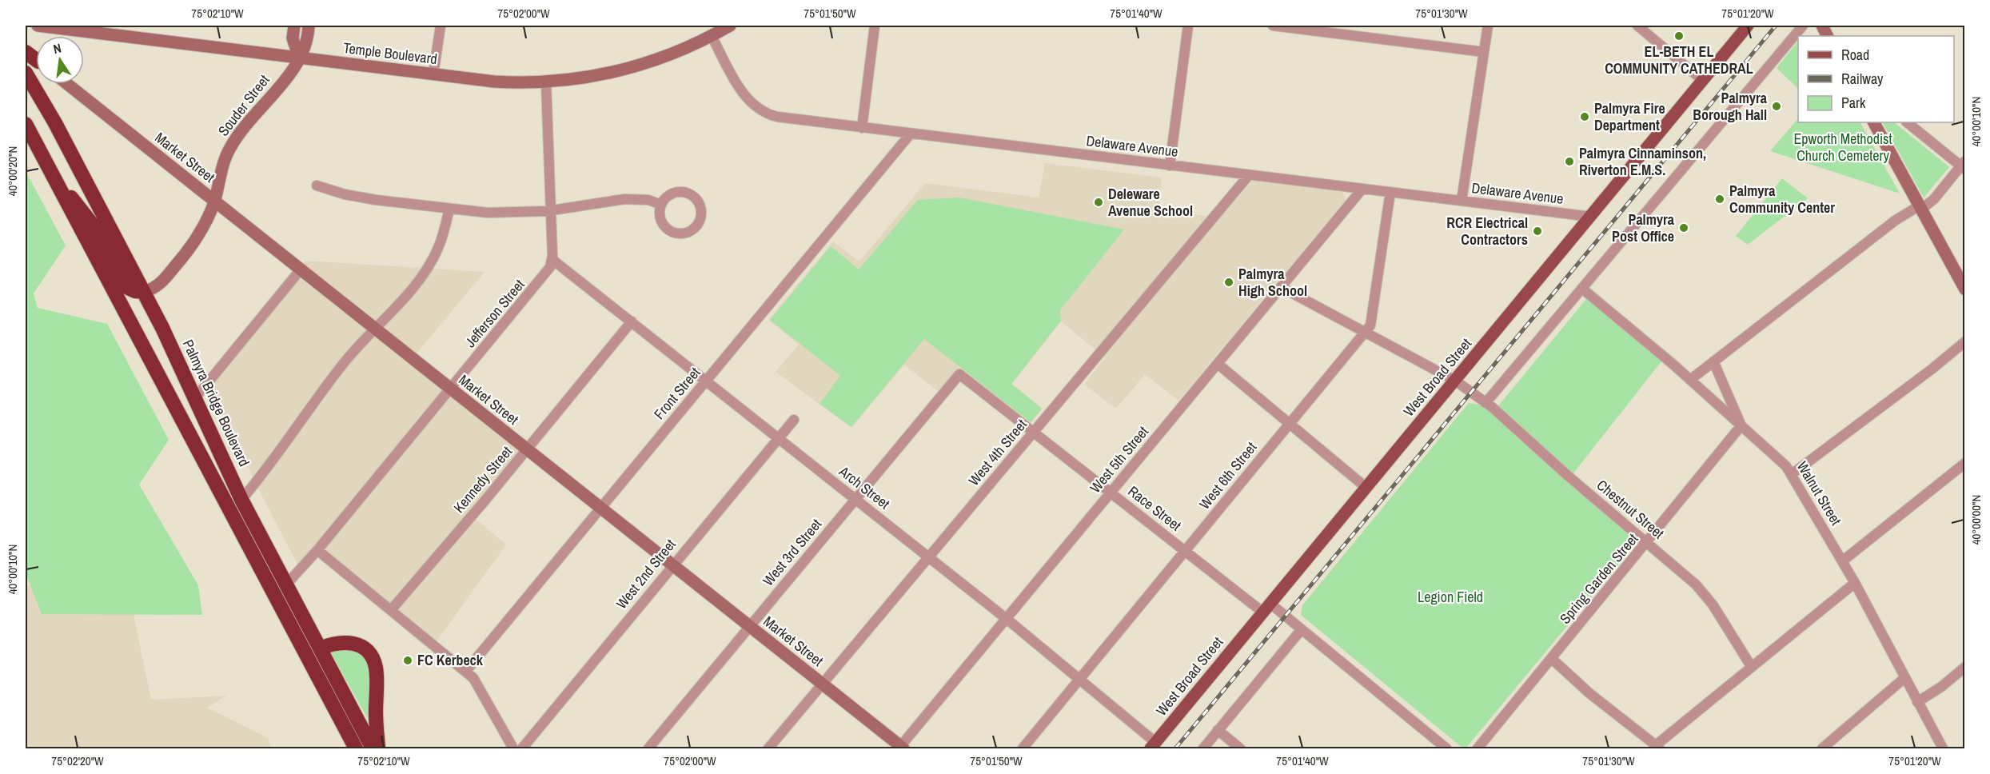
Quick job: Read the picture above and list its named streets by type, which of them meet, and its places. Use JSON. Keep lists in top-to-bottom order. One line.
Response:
{"streets":{"highway":["Palmyra Bridge Boulevard"],"main road":["West Broad Street"],"street":["Temple Boulevard","Souder Street","Delaware Avenue","Market Street","Jefferson Street","Front Street","West 4th Street","West 5th Street","West 6th Street","Kennedy Street","Arch Street","Walnut Street","Race Street","Chestnut Street","West 3rd Street","West 2nd Street","Spring Garden Street"]},"crossings":[["Temple Boulevard","Souder Street"],["Temple Boulevard","Delaware Avenue"],["Temple Boulevard","Jefferson Street"],["Souder Street","Market Street"],["Souder Street","Palmyra Bridge Boulevard"],["Delaware Avenue","West Broad Street"],["Delaware Avenue","Front Street"],["Delaware Avenue","West 4th Street"],["Delaware Avenue","West 5th Street"],["Delaware Avenue","West 6th Street"],["Market Street","Jefferson Street"],["Market Street","Front Street"],["Market Street","West 4th Street"],["Market Street","West 5th Street"],["Market Street","Kennedy Street"],["Market Street","West 3rd Street"],["Market Street","West 2nd Street"],["Jefferson Street","Palmyra Bridge Boulevard"],["Jefferson Street","Arch Street"],["West Broad Street","Arch Street"],["West Broad Street","Race Street"],["West Broad Street","Chestnut Street"],["Front Street","Arch Street"],["West 4th Street","Arch Street"],["West 4th Street","Race Street"],["West 5th Street","Arch Street"],["West 5th Street","Race Street"],["West 5th Street","Chestnut Street"],["West 6th Street","Arch Street"],["West 6th Street","Race Street"],["West 6th Street","Chestnut Street"],["Kennedy Street","Arch Street"],["Arch Street","West 3rd Street"],["Arch Street","West 2nd Street"],["Walnut Street","Spring Garden Street"],["Race Street","West 3rd Street"],["Chestnut Street","Spring Garden Street"]],"parks":["Epworth Methodist Church Cemetery","Legion Field"],"places":["EL-BETH EL COMMUNITY CATHEDRAL","Palmyra Borough Hall","Palmyra Fire Department","Palmyra Cinnaminson, Riverton E.M.S.","Palmyra Community Center","Deleware Avenue School","Palmyra Post Office","RCR Electrical Contractors","Palmyra High School","FC Kerbeck"],"legend":["Road","Railway","Park"],"north":"top","coordinates":["75°02'10\"W","75°02'00\"W","75°01'50\"W","75°01'40\"W","75°01'30\"W","75°01'20\"W","40°00'10\"N","40°00'20\"N","40°00'00\"N","75°02'20\"W"]}
